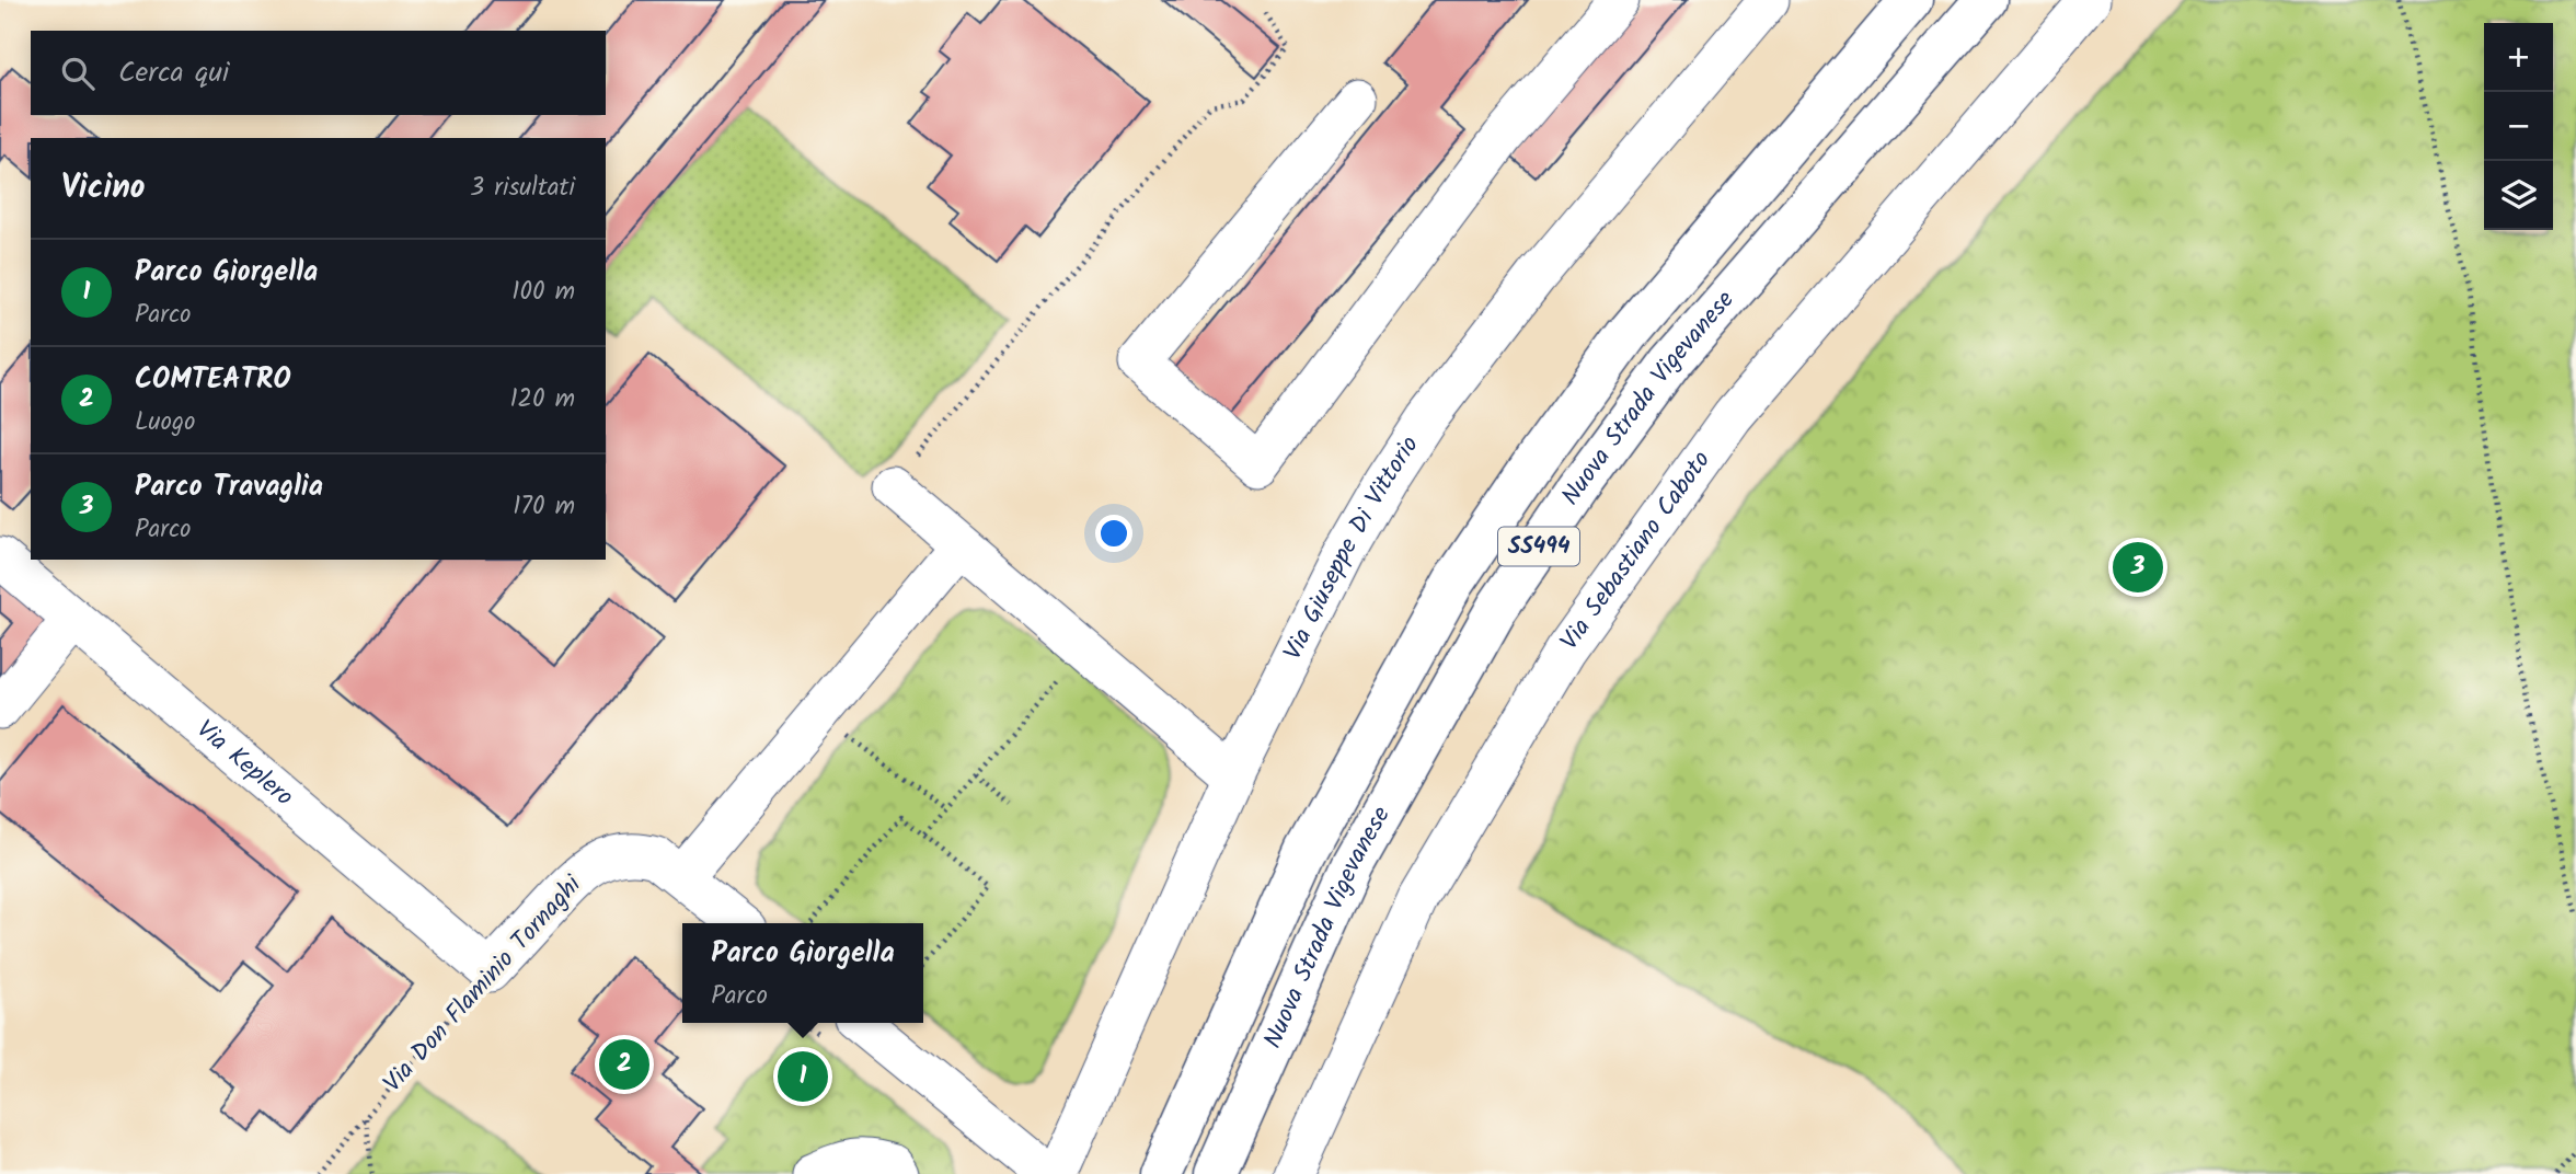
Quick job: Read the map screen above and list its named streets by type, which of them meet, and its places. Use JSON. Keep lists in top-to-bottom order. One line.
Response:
{"streets":{"main road":["Nuova Strada Vigevanese","SS494"],"street":["Via Giuseppe Di Vittorio","Via Sebastiano Caboto","Via Keplero","Via Don Flaminio Tornaghi"]},"crossings":[["Via Keplero","Via Don Flaminio Tornaghi"]],"page":{"map_buttons":["+","−"],"search":"Cerca qui","heading":["Vicino","3 risultati"],"list":[{"mark":"1","name":"Parco Giorgella","note":"Parco","value":"100 m"},{"mark":"2","name":"COMTEATRO","note":"Luogo","value":"120 m"},{"mark":"3","name":"Parco Travaglia","note":"Parco","value":"170 m"}],"pins":["3","2","1"],"popup":["Parco Giorgella","Parco"]}}
